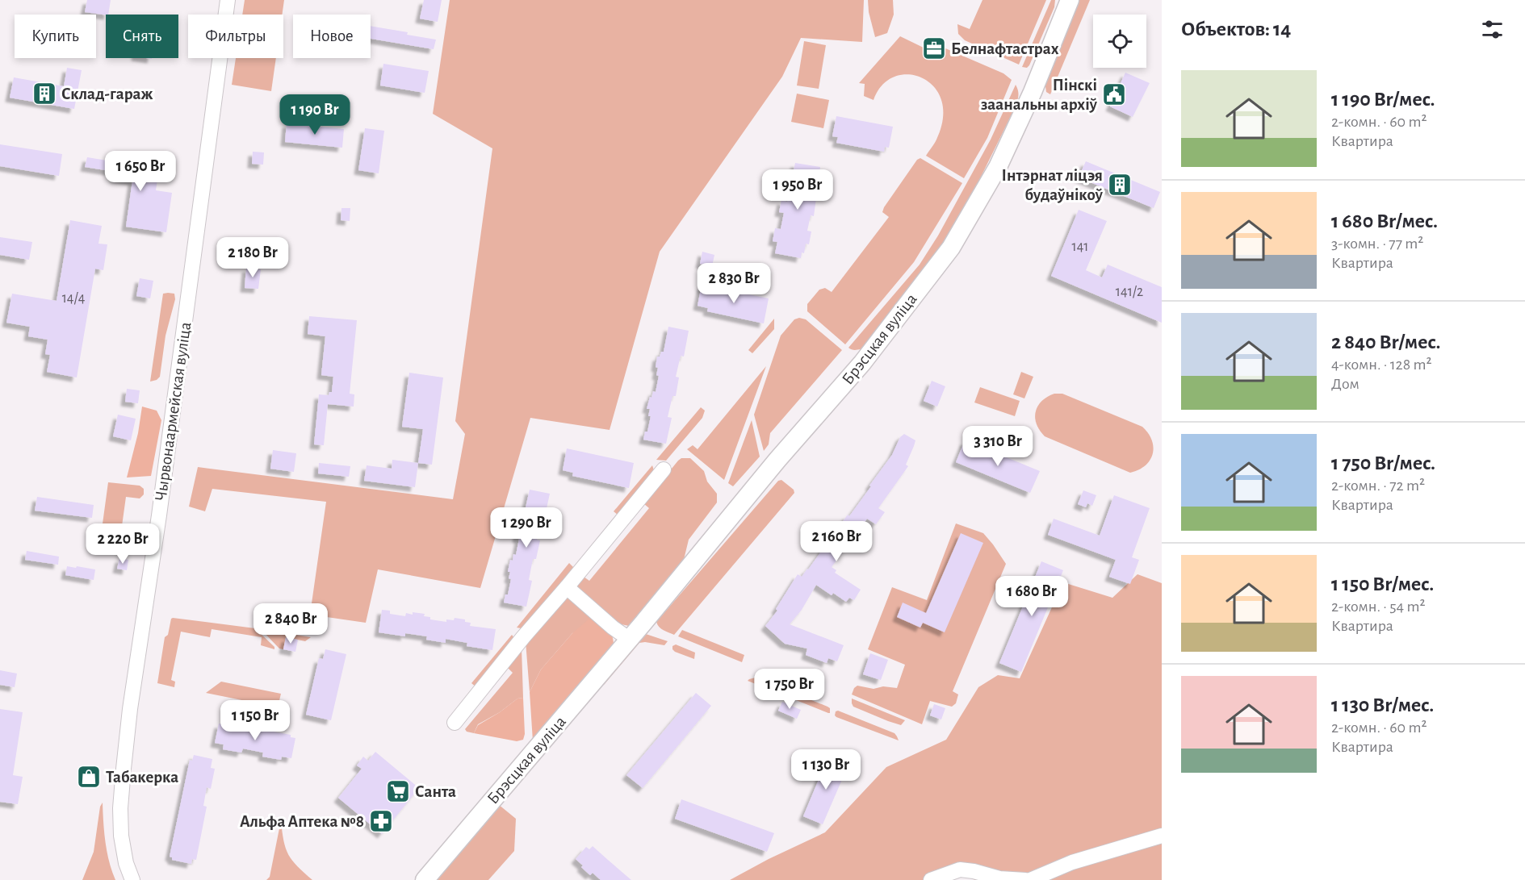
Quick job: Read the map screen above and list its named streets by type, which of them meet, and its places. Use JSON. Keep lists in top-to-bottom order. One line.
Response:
{"streets":{"main road":["Брэсцкая вуліца"],"street":["Чырвонаармейская вуліца"]},"places":{"office":["Белнафтастрах"],"building":["Склад-гараж","Інтэрнат ліцэя будаўнікоў"],"public building":["Пінскі заанальны архіў"],"shop":["Табакерка"],"supermarket":["Санта"],"pharmacy":["Альфа Аптека №8"]},"house_numbers":["141","141/2","14/4"],"page":{"heading":"Объектов: 14","chip":["Купить","Снять","Фильтры","Новое"],"list":[{"name":"1 190 Br/мес.","note":"2-комн. · 60 m² · Квартира"},{"name":"1 680 Br/мес.","note":"3-комн. · 77 m² · Квартира"},{"name":"2 840 Br/мес.","note":"4-комн. · 128 m² · Дом"},{"name":"1 750 Br/мес.","note":"2-комн. · 72 m² · Квартира"},{"name":"1 150 Br/мес.","note":"2-комн. · 54 m² · Квартира"},{"name":"1 130 Br/мес.","note":"2-комн. · 60 m² · Квартира"}],"price":["1 190 Br","1 650 Br","1 950 Br","2 180 Br","2 830 Br","3 310 Br","1 290 Br","2 160 Br","2 220 Br","1 680 Br","2 840 Br","1 750 Br","1 150 Br","1 130 Br"]}}
